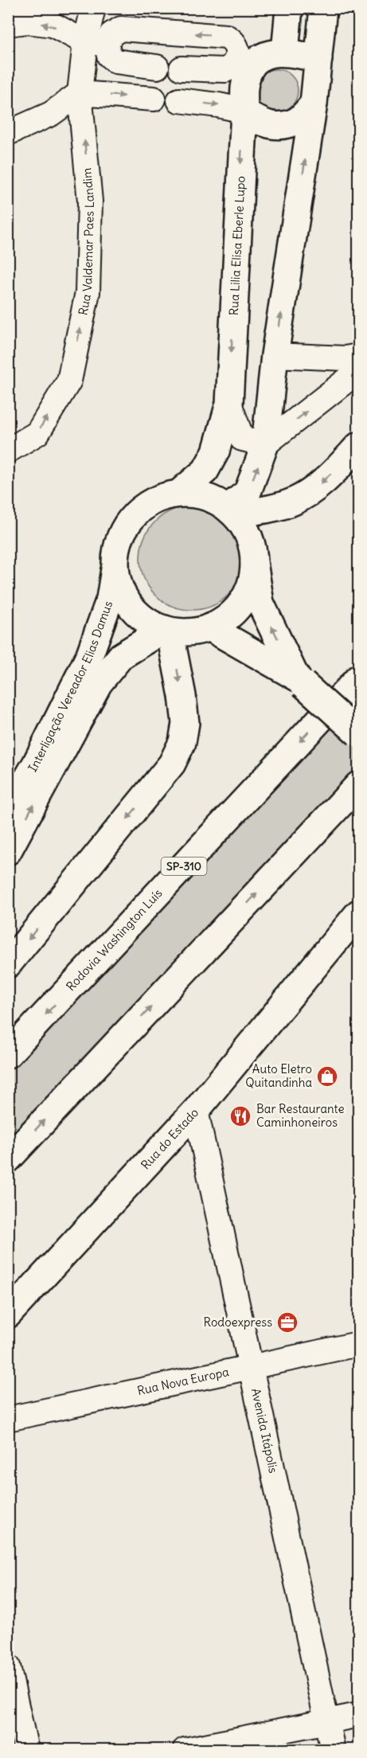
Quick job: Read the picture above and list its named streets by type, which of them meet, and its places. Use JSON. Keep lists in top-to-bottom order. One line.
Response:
{"streets":{"main road":["Rua Lilia Elisa Eberle Lupo","Interligação Vereador Elias Damus","SP-310","Rodovia Washington Luís","Rua do Estado"],"street":["Rua Valdemar Paes Landim","Rua Nova Europa","Avenida Itápolis"]},"crossings":[["Rua Lilia Elisa Eberle Lupo","Interligação Vereador Elias Damus"],["Rua do Estado","Avenida Itápolis"],["Rua Nova Europa","Avenida Itápolis"]],"one_way":["Rua Valdemar Paes Landim"],"places":{"shop":["Auto Eletro Quitandinha"],"restaurant":["Bar Restaurante Caminhoneiros"],"office":["Rodoexpress"]}}
